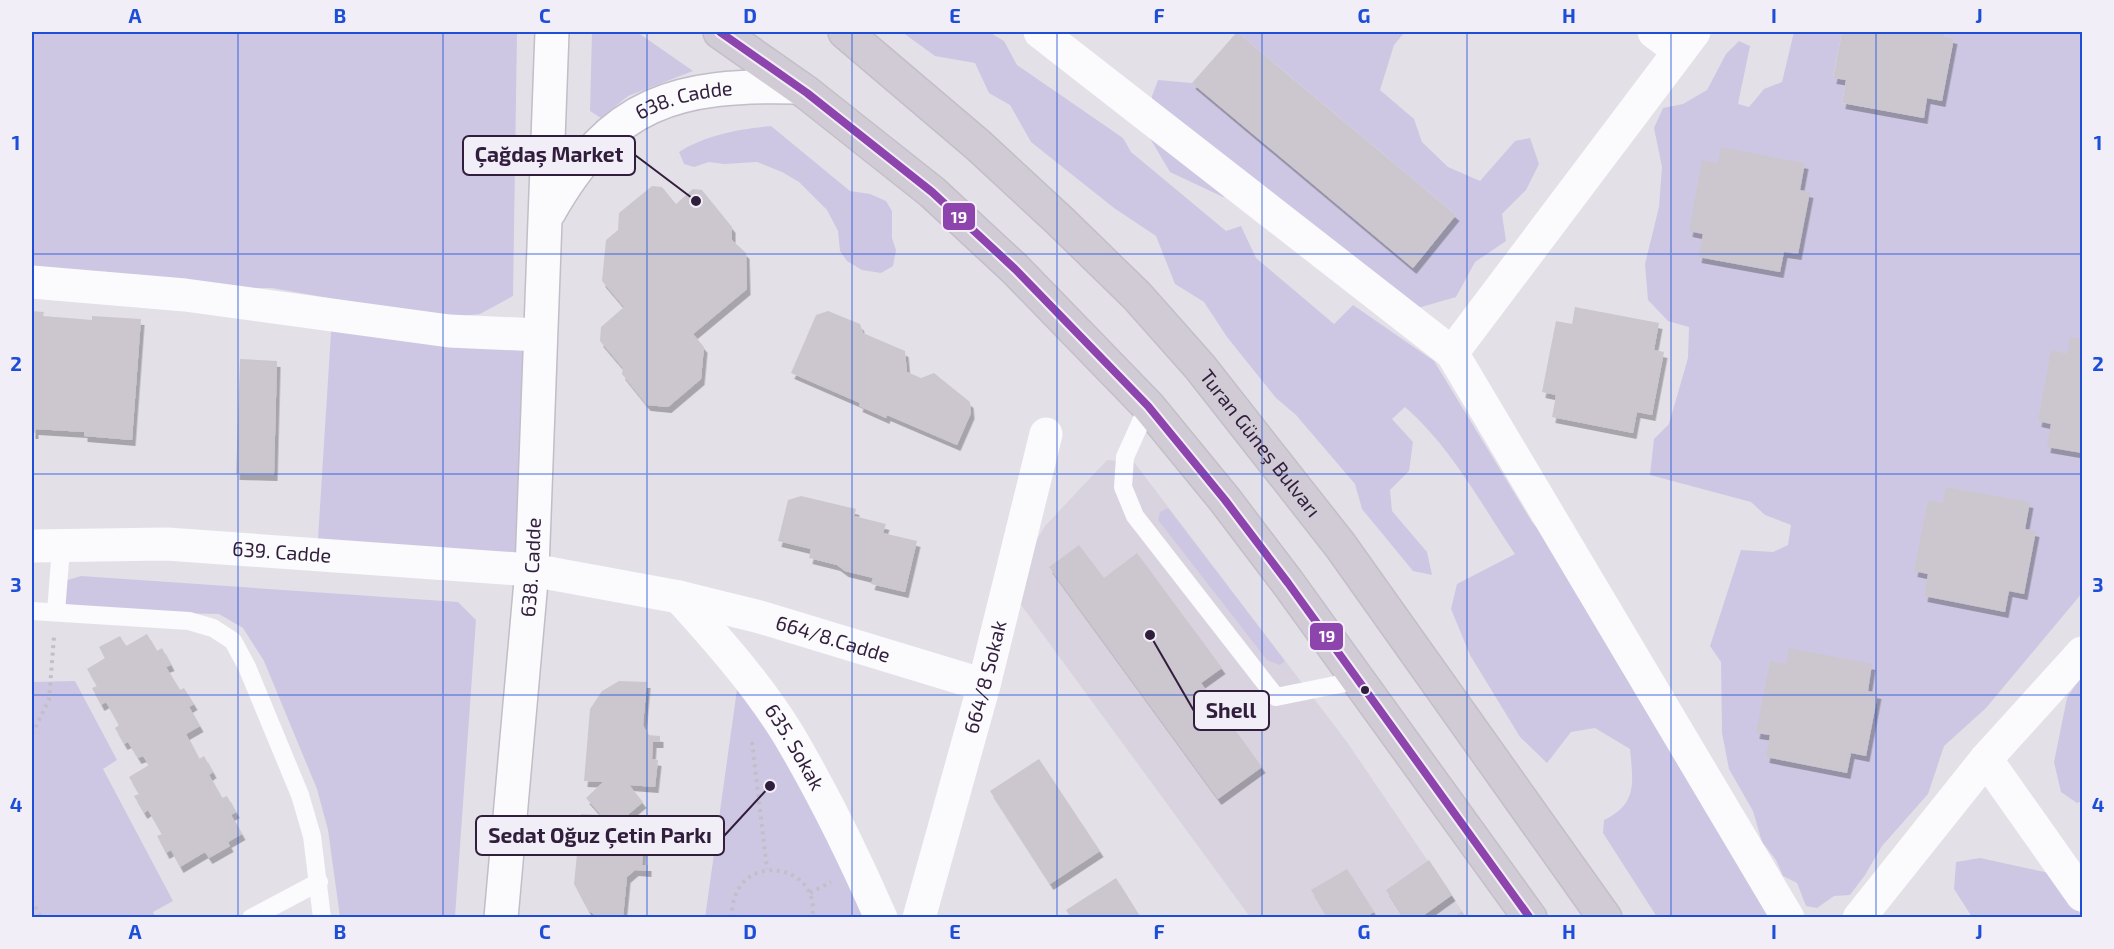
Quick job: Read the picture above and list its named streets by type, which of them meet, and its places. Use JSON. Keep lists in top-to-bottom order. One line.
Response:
{"streets":{"main road":["Turan Güneş Bulvarı"],"street":["638. Cadde","639. Cadde","664/8.Cadde","664/8 Sokak","635. Sokak"]},"crossings":[["638. Cadde","639. Cadde"],["639. Cadde","664/8.Cadde"],["639. Cadde","635. Sokak"],["664/8.Cadde","664/8 Sokak"],["664/8.Cadde","635. Sokak"]],"places":["Çağdaş Market","Shell","Sedat Oğuz Çetin Parkı"],"lines":["transit line 19"],"grid":{"columns":["A","B","C","D","E","F","G","H","I","J"],"rows":["1","2","3","4"]}}
